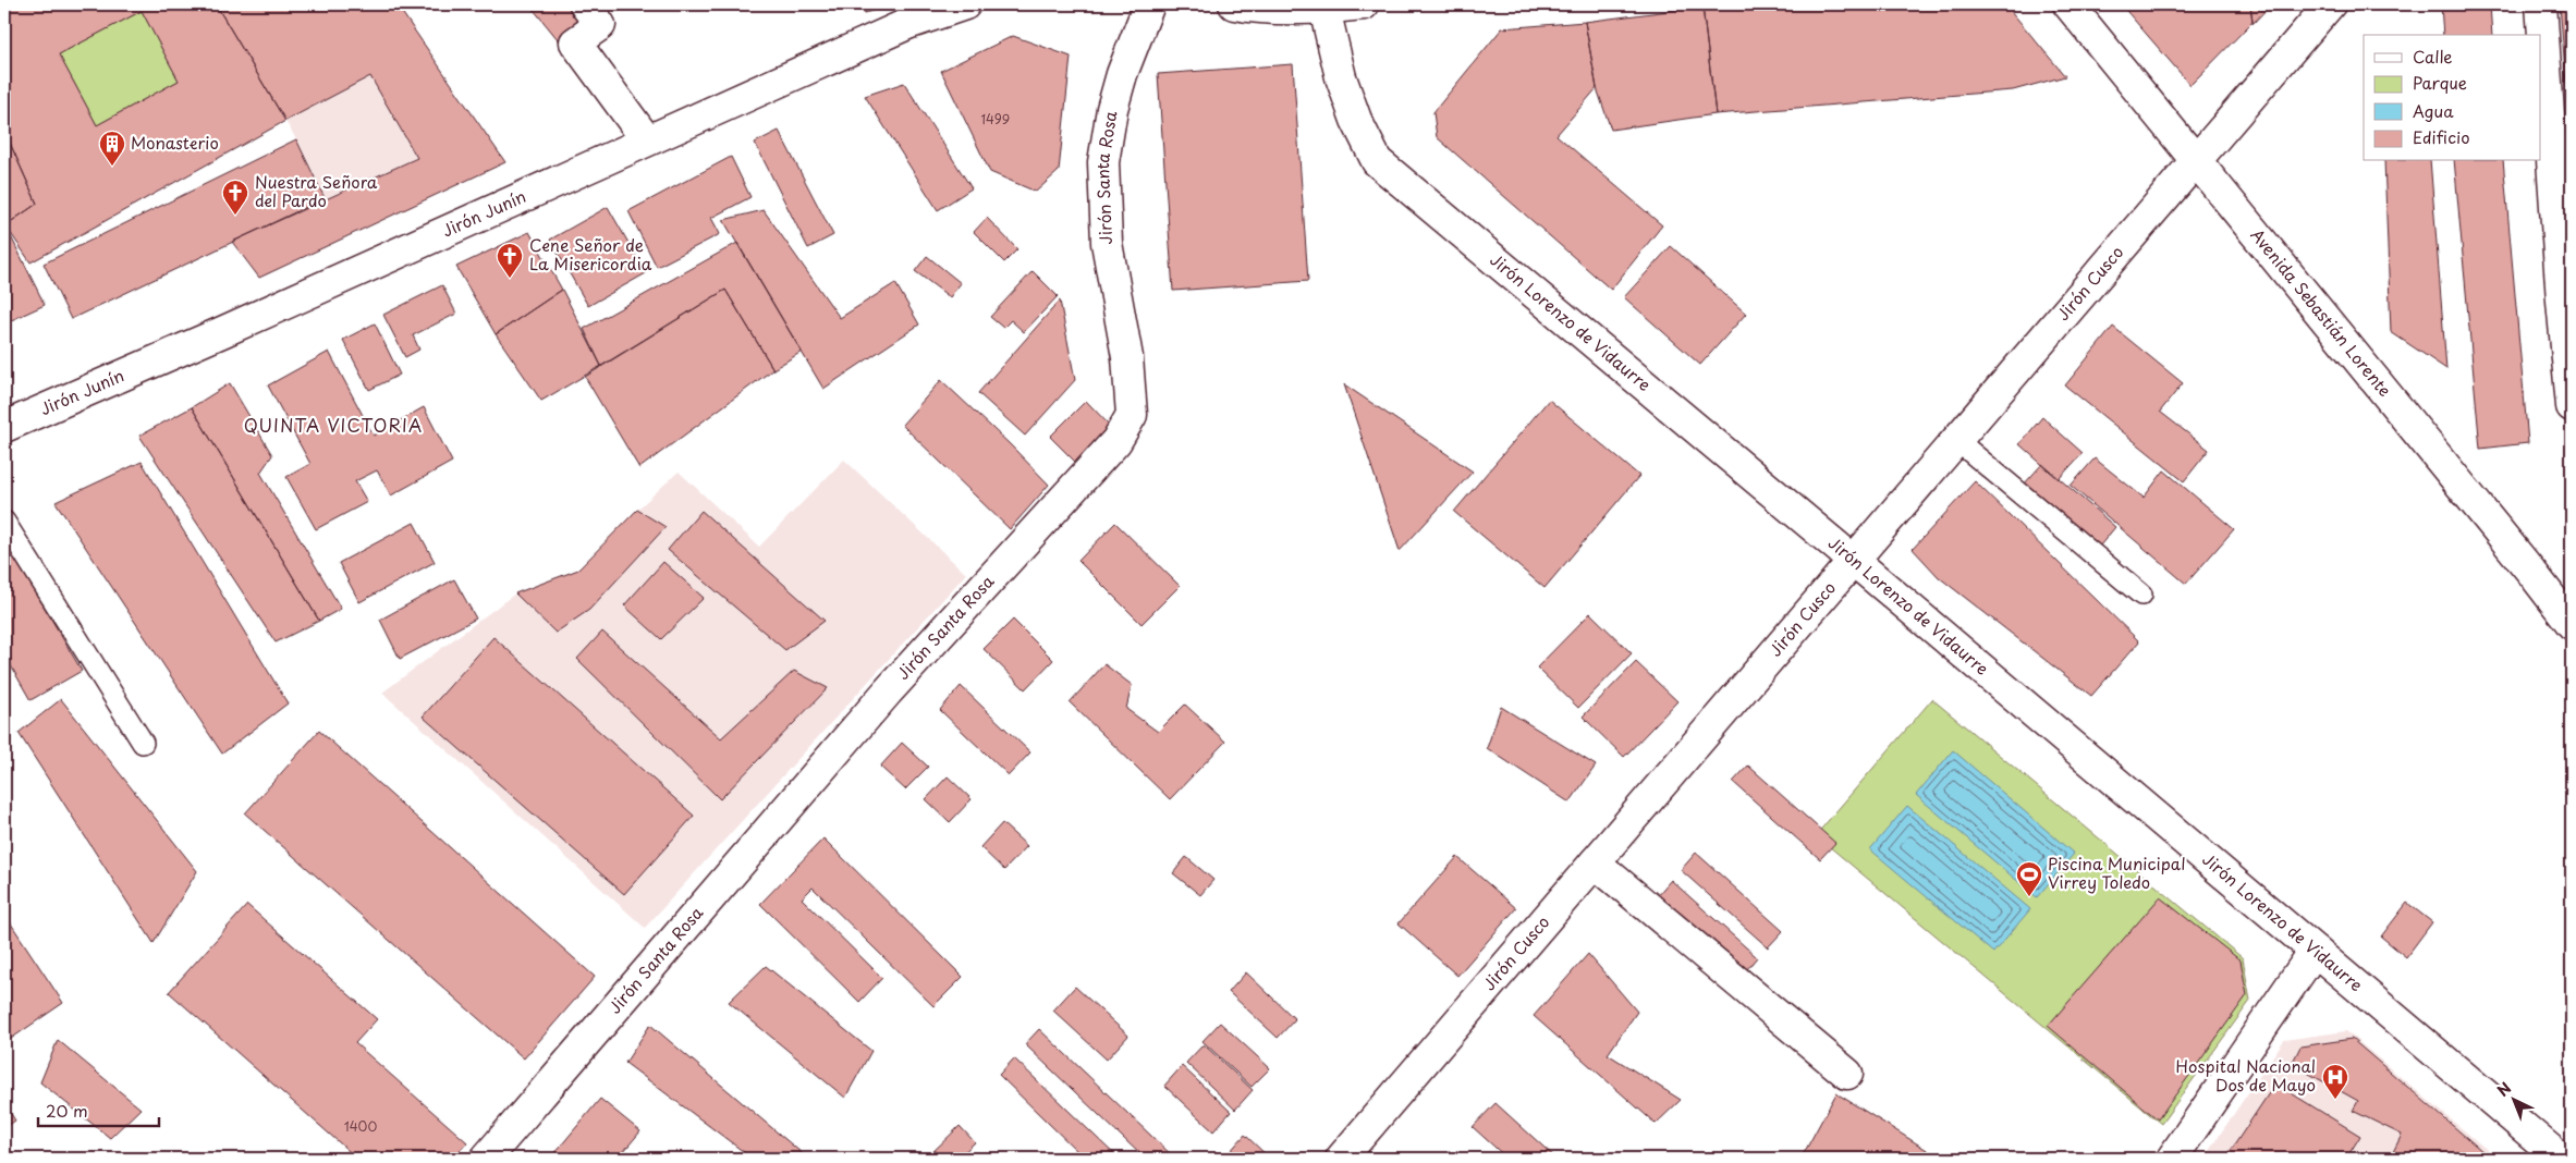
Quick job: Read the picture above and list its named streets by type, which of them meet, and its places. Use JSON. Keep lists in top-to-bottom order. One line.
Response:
{"streets":{"street":["Jirón Santa Rosa","Jirón Junín","Jirón Cusco","Avenida Sebastián Lorente","Jirón Lorenzo de Vidaurre"]},"crossings":[["Jirón Cusco","Avenida Sebastián Lorente"],["Jirón Cusco","Jirón Lorenzo de Vidaurre"]],"districts":["QUINTA VICTORIA"],"places":{"building":["Monasterio"],"church":["Nuestra Señora del Pardo","Cene Señor de La Misericordia"],"sports":["Piscina Municipal Virrey Toledo"],"hospital":["Hospital Nacional Dos de Mayo"]},"house_numbers":["1499","1400"],"legend":["Calle","Parque","Agua","Edificio"],"scale_bar":"20 m","north":"top left"}
